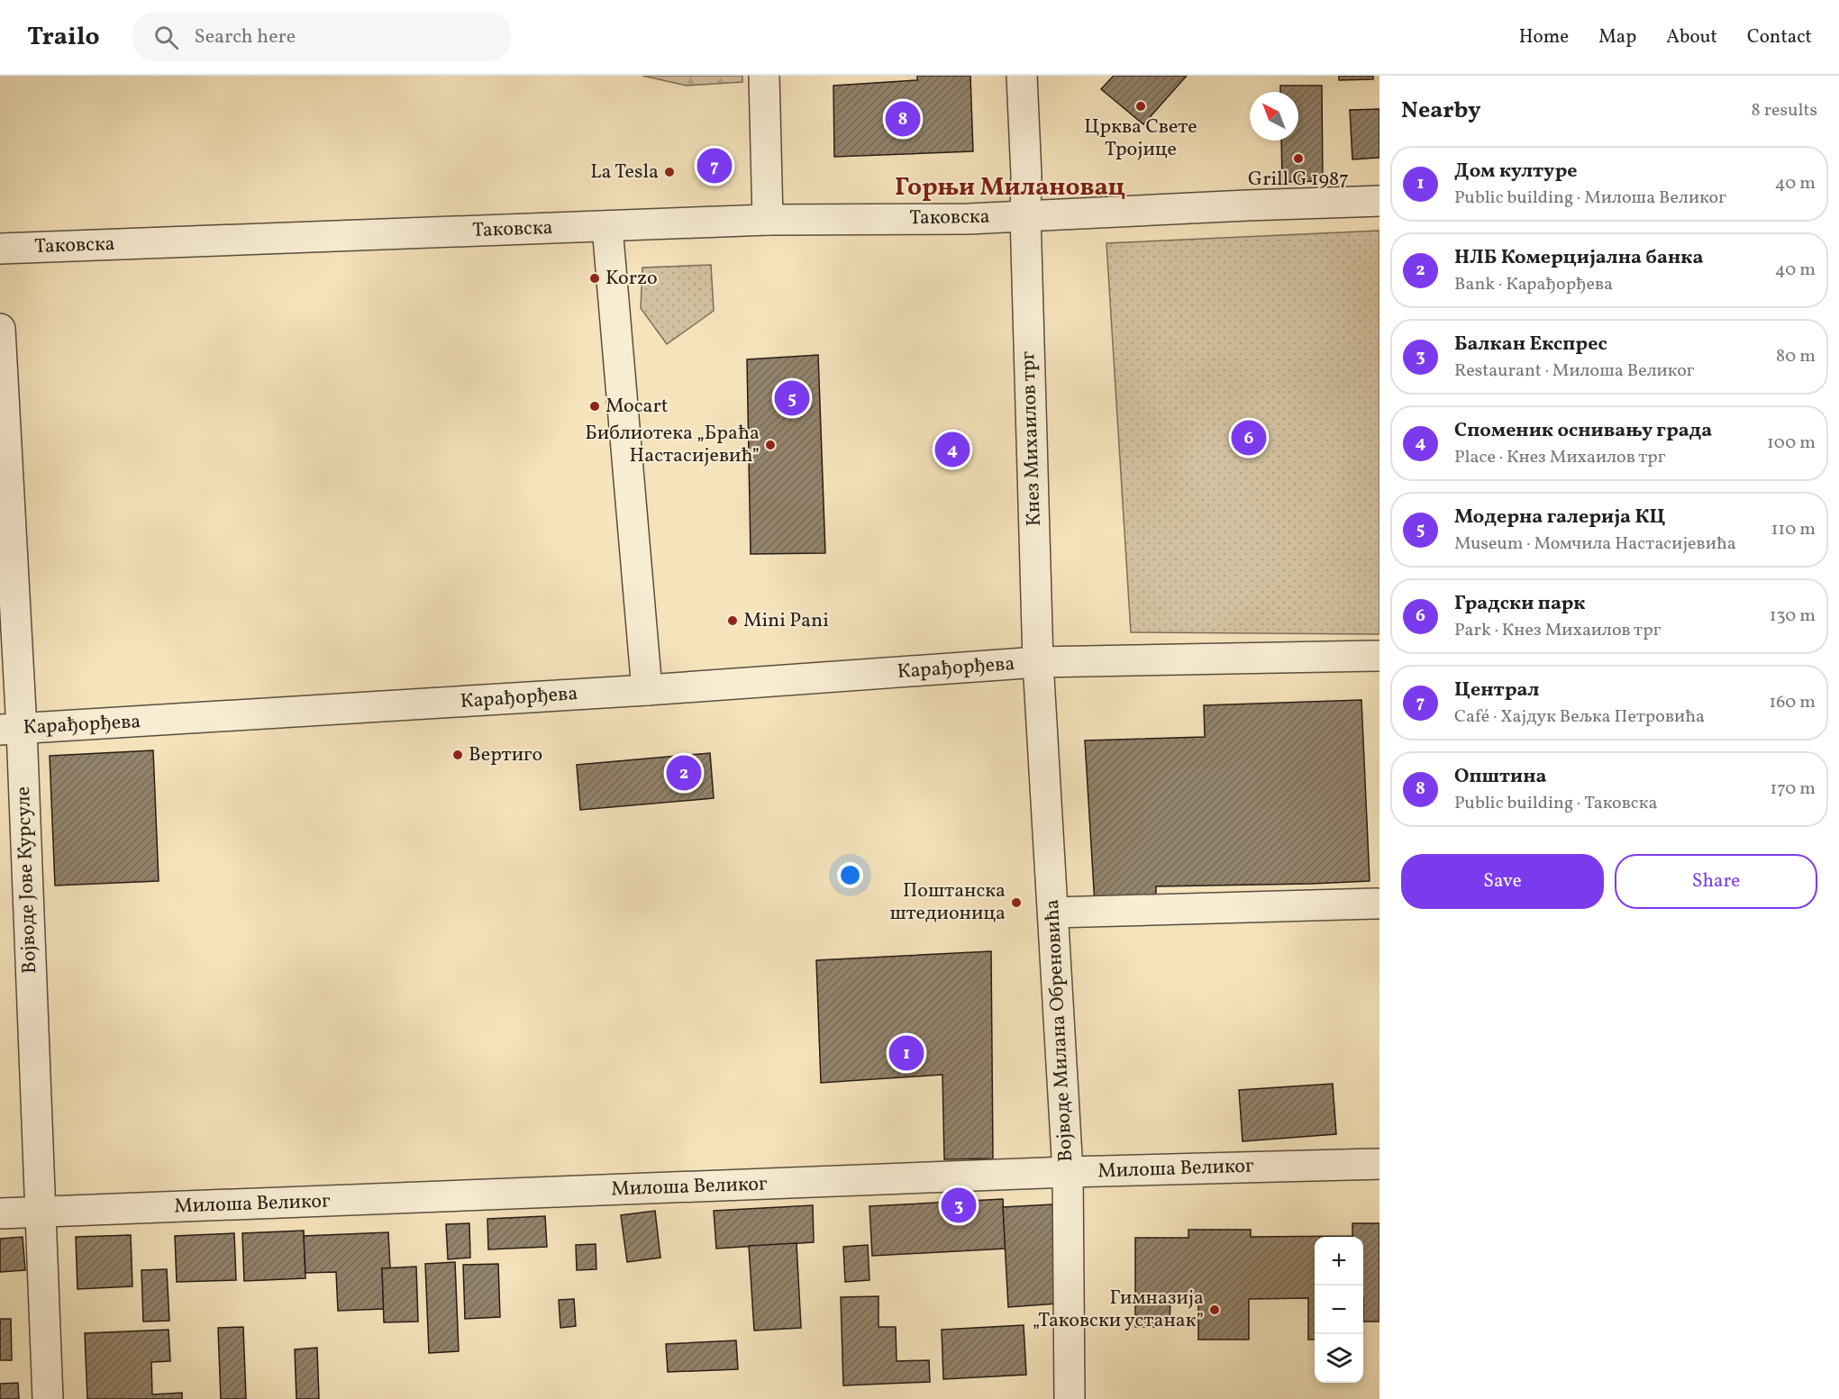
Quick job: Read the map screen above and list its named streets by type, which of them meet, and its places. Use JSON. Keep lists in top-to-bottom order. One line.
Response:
{"streets":{"street":["Таковска","Кнез Михаилов трг","Карађорђева","Војводе Јове Курсуле","Војводе Милана Обреновића","Милоша Великог"]},"crossings":[["Таковска","Кнез Михаилов трг"],["Кнез Михаилов трг","Карађорђева"],["Кнез Михаилов трг","Војводе Милана Обреновића"],["Карађорђева","Војводе Јове Курсуле"],["Карађорђева","Војводе Милана Обреновића"],["Војводе Јове Курсуле","Милоша Великог"],["Војводе Милана Обреновића","Милоша Великог"]],"districts":["Горњи Милановац"],"places":["Црква Свете Тројице","Grill G 1987","La Tesla","Korzo","Mocart","Библиотека „Браћа Настасијевић”","Mini Pani","Вертиго","Поштанска штедионица","Гимназија „Таковски устанак”"],"north":"top left","page":{"header":"Trailo","search":"Search here","nav":["Home","Map","About","Contact"],"heading":["Nearby","8 results"],"pins":["8","7","5","6","4","2","1","3"],"list":[{"mark":"1","name":"Дом културе","note":"Public building · Милоша Великог","value":"40 m"},{"mark":"2","name":"НЛБ Комерцијална банка","note":"Bank · Карађорђева","value":"40 m"},{"mark":"3","name":"Балкан Експрес","note":"Restaurant · Милоша Великог","value":"80 m"},{"mark":"4","name":"Споменик оснивању града","note":"Place · Кнез Михаилов трг","value":"100 m"},{"mark":"5","name":"Модерна галерија КЦ","note":"Museum · Момчила Настасијевића","value":"110 m"},{"mark":"6","name":"Градски парк","note":"Park · Кнез Михаилов трг","value":"130 m"},{"mark":"7","name":"Централ","note":"Café · Хајдук Вељка Петровића","value":"160 m"},{"mark":"8","name":"Општина","note":"Public building · Таковска","value":"170 m"}],"buttons":["Save","Share"],"map_buttons":["+","−"]}}
